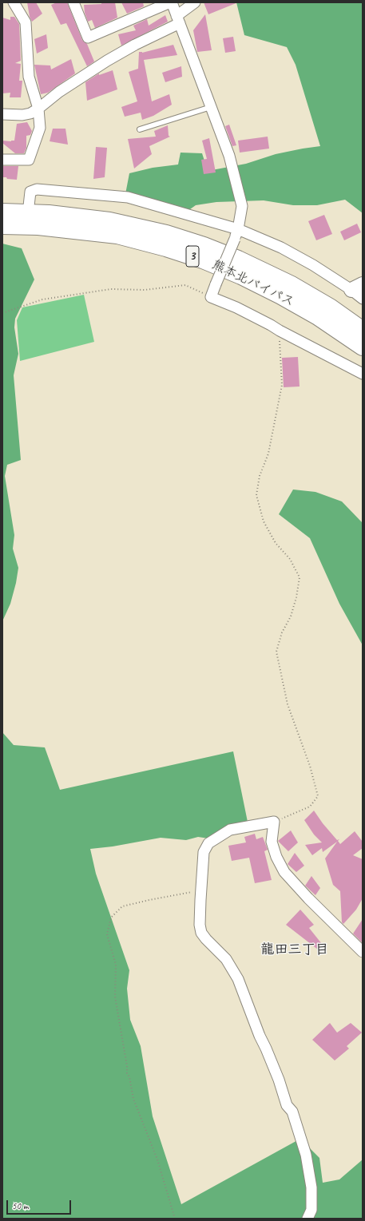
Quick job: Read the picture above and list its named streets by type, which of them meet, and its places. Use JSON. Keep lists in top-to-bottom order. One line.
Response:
{"streets":{"highway":["3","熊本北バイパス"]},"districts":["龍田三丁目"],"scale_bar":"50 m"}
